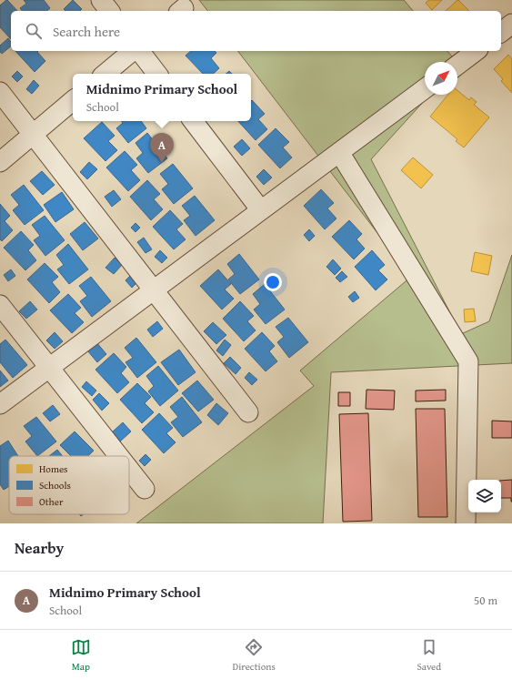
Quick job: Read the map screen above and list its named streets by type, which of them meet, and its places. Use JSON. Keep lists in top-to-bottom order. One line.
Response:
{"legend":["Homes","Schools","Other"],"north":"top right","page":{"search":"Search here","popup":["Midnimo Primary School","School"],"pins":"A","heading":"Nearby","list":[{"mark":"A","name":"Midnimo Primary School","note":"School","value":"50 m"}],"nav":["Map","Directions","Saved"]}}
